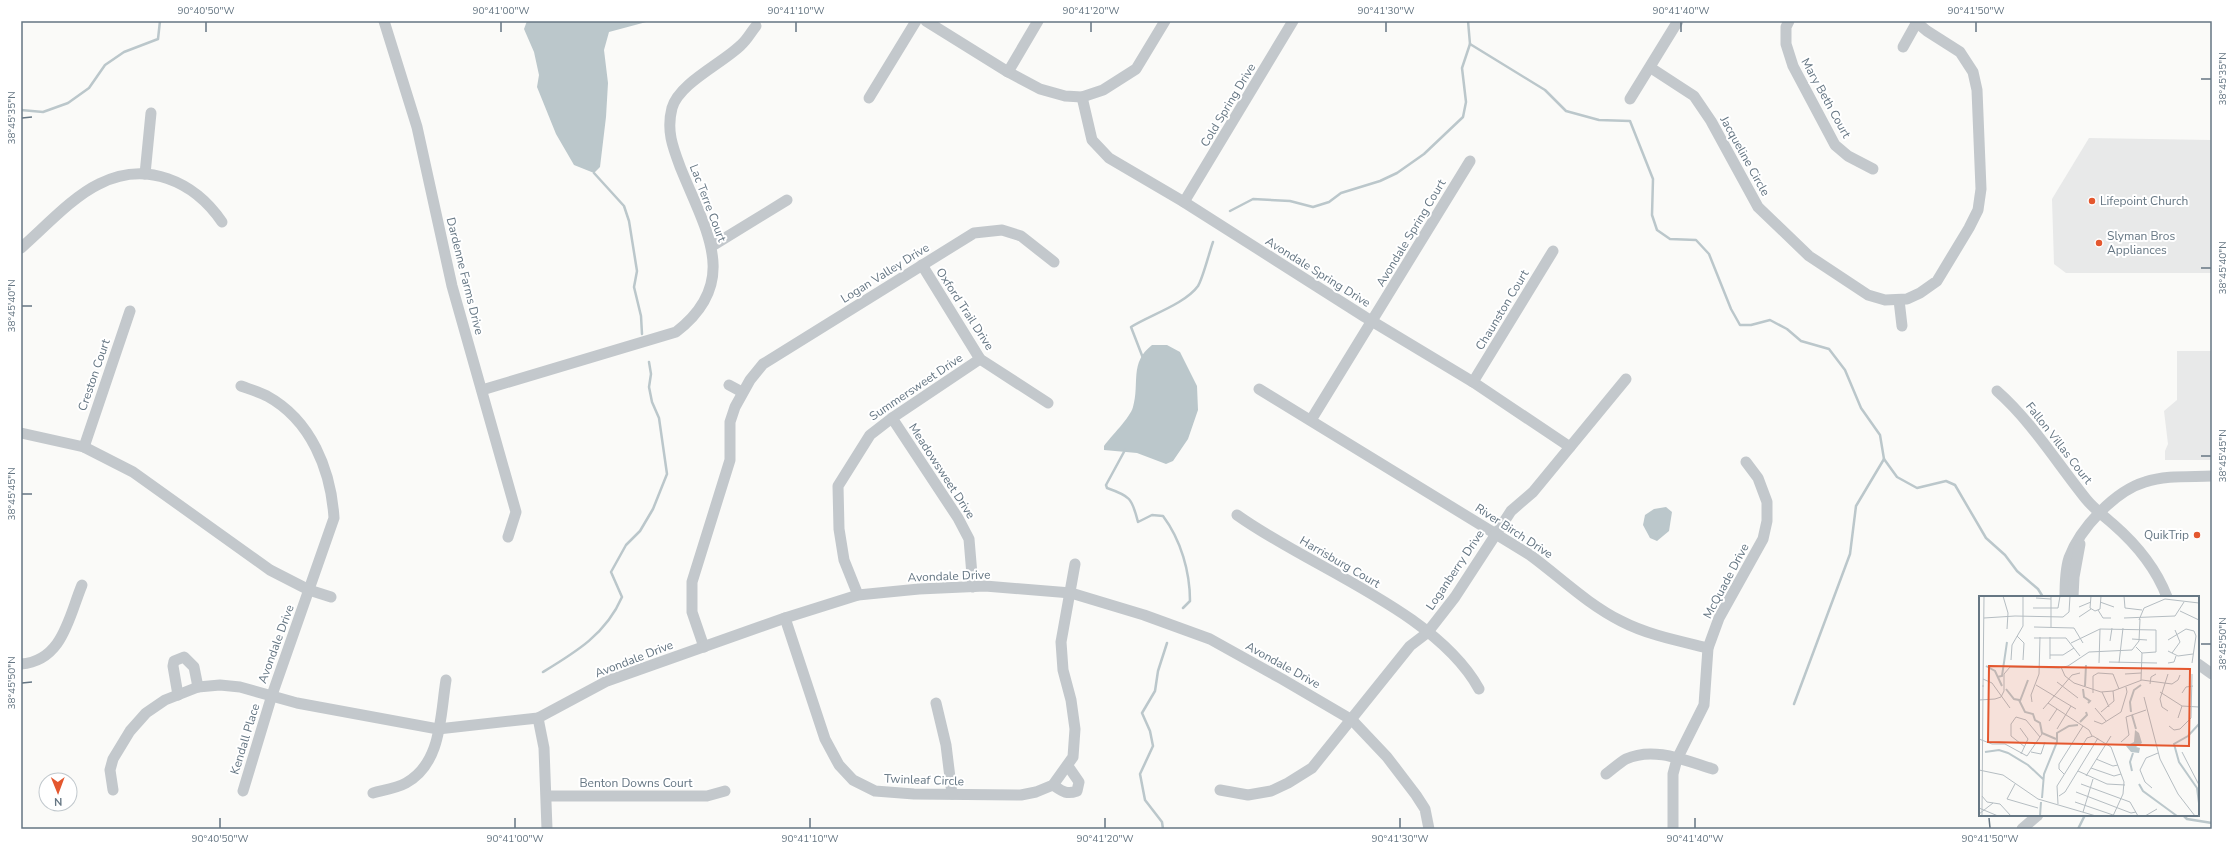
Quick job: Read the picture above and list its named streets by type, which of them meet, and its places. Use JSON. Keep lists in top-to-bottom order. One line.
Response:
{"streets":{"street":["Mary Beth Court","Cold Spring Drive","Jacqueline Circle","Lac Terre Court","Avondale Spring Court","Avondale Spring Drive","Logan Valley Drive","Dardenne Farms Drive","Oxford Trail Drive","Chaunston Court","Creston Court","Summersweet Drive","Fallon Villas Court","Meadowsweet Drive","River Birch Drive","Harrisburg Court","Loganberry Drive","Avondale Drive","McQuade Drive","Kendall Place","Twinleaf Circle","Benton Downs Court"]},"crossings":[["Cold Spring Drive","Avondale Spring Drive"],["Lac Terre Court","Dardenne Farms Drive"],["Avondale Spring Court","Avondale Spring Drive"],["Avondale Spring Court","River Birch Drive"],["Avondale Spring Drive","Chaunston Court"],["Avondale Spring Drive","Loganberry Drive"],["Logan Valley Drive","Oxford Trail Drive"],["Logan Valley Drive","Avondale Drive"],["Oxford Trail Drive","Summersweet Drive"],["Summersweet Drive","Meadowsweet Drive"],["Summersweet Drive","Avondale Drive"],["Meadowsweet Drive","Avondale Drive"],["River Birch Drive","Loganberry Drive"],["River Birch Drive","McQuade Drive"],["Harrisburg Court","Loganberry Drive"],["Loganberry Drive","Avondale Drive"],["Avondale Drive","Kendall Place"],["Avondale Drive","Twinleaf Circle"]],"places":["Lifepoint Church","Slyman Bros Appliances","QuikTrip"],"north":"bottom","coordinates":["90°40'50\"W","90°41'00\"W","90°41'10\"W","90°41'20\"W","90°41'30\"W","90°41'40\"W","90°41'50\"W","38°45'35\"N","38°45'40\"N","38°45'45\"N","38°45'50\"N"]}
